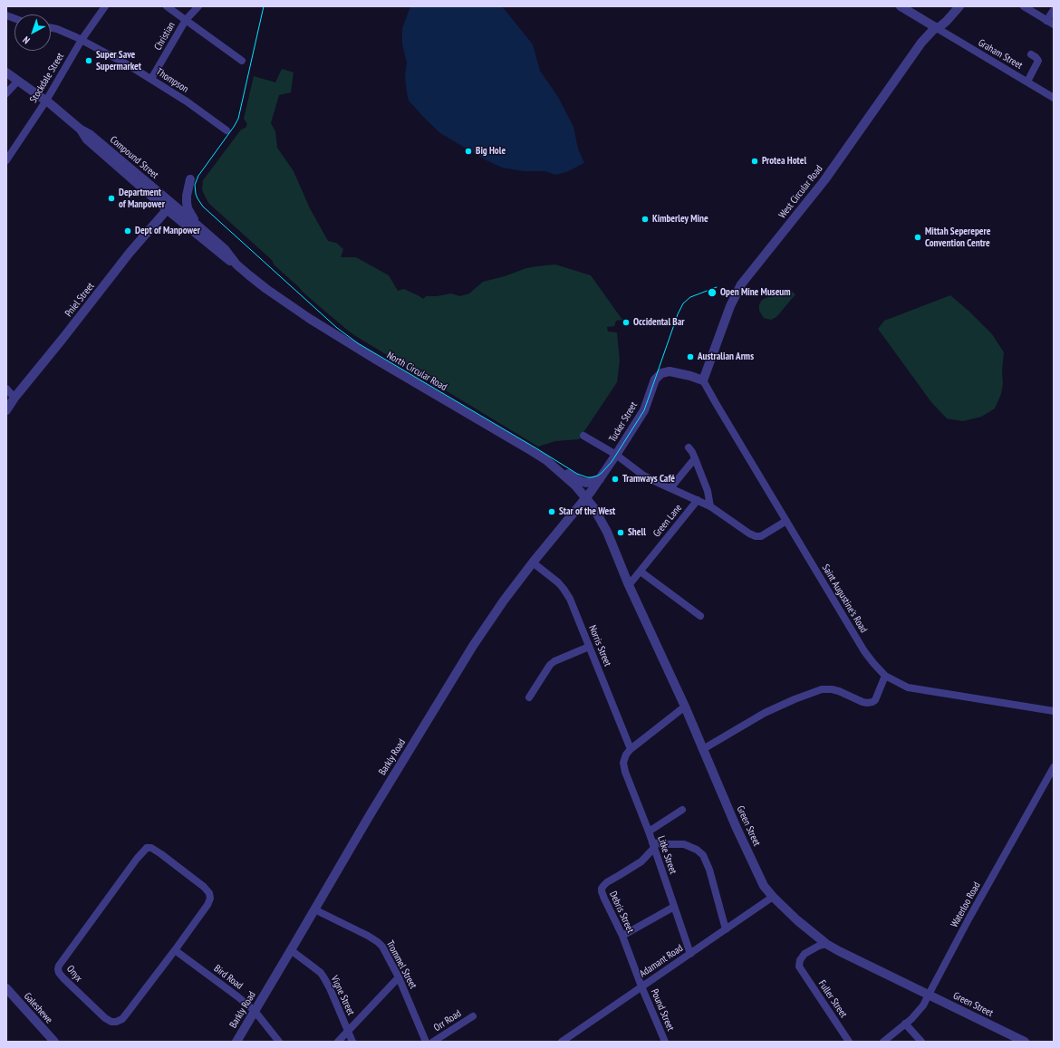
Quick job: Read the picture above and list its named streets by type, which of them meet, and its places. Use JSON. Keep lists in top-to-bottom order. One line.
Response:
{"streets":{"street":["Christian","Graham Street","Stockdale Street","Thompson","Compound Street","West Circular Road","Pniel Street","North Circular Road","Tucker Street","Green Lane","Saint Augustine's Road","Norris Street","Barkly Road","Green Street","Litke Street","Waterloo Road","Debris Street","Adamant Road","Trommel Street","Onyx","Bird Road","Vigne Street","Fuller Street","Galeshewe","Pound Street","Orr Road"]},"crossings":[["Christian","Thompson"],["Graham Street","West Circular Road"],["Stockdale Street","Thompson"],["Stockdale Street","Compound Street"],["Compound Street","Pniel Street"],["Compound Street","North Circular Road"],["West Circular Road","Tucker Street"],["West Circular Road","Saint Augustine's Road"],["Pniel Street","North Circular Road"],["North Circular Road","Tucker Street"],["North Circular Road","Barkly Road"],["North Circular Road","Green Street"],["Tucker Street","Saint Augustine's Road"],["Tucker Street","Barkly Road"],["Tucker Street","Green Street"],["Green Lane","Green Street"],["Norris Street","Barkly Road"],["Norris Street","Litke Street"],["Barkly Road","Green Street"],["Barkly Road","Trommel Street"],["Barkly Road","Bird Road"],["Barkly Road","Vigne Street"],["Green Street","Waterloo Road"],["Green Street","Adamant Road"],["Green Street","Fuller Street"],["Litke Street","Debris Street"],["Litke Street","Adamant Road"],["Debris Street","Adamant Road"],["Debris Street","Pound Street"],["Adamant Road","Pound Street"],["Onyx","Bird Road"]],"places":["Super Save Supermarket","Big Hole","Protea Hotel","Department of Manpower","Kimberley Mine","Dept of Manpower","Mittah Seperepere Convention Centre","Open Mine Museum","Occidental Bar","Australian Arms","Tramways Café","Star of the West","Shell"],"north":"bottom left"}
